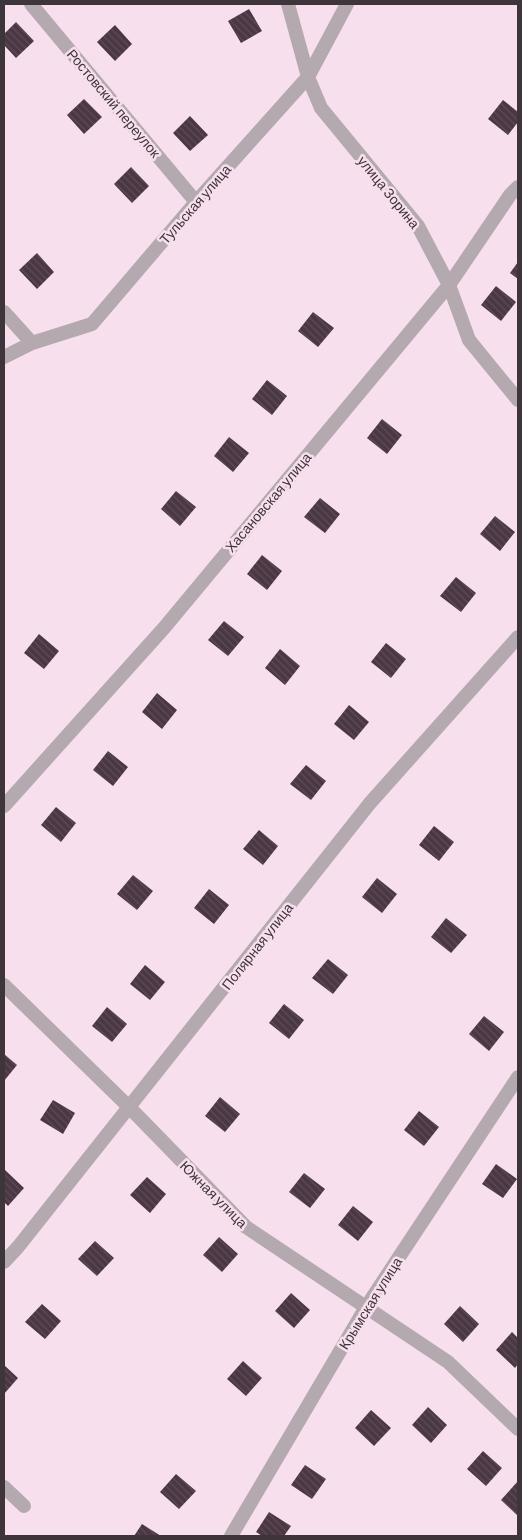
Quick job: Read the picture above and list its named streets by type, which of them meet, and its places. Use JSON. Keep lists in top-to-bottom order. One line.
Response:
{"streets":{"street":["Ростовский переулок","улица Зорина","Тульская улица","Хасановская улица","Полярная улица","Южная улица","Крымская улица"]},"crossings":[["Ростовский переулок","Тульская улица"],["улица Зорина","Тульская улица"],["улица Зорина","Хасановская улица"],["Полярная улица","Южная улица"],["Южная улица","Крымская улица"]]}
